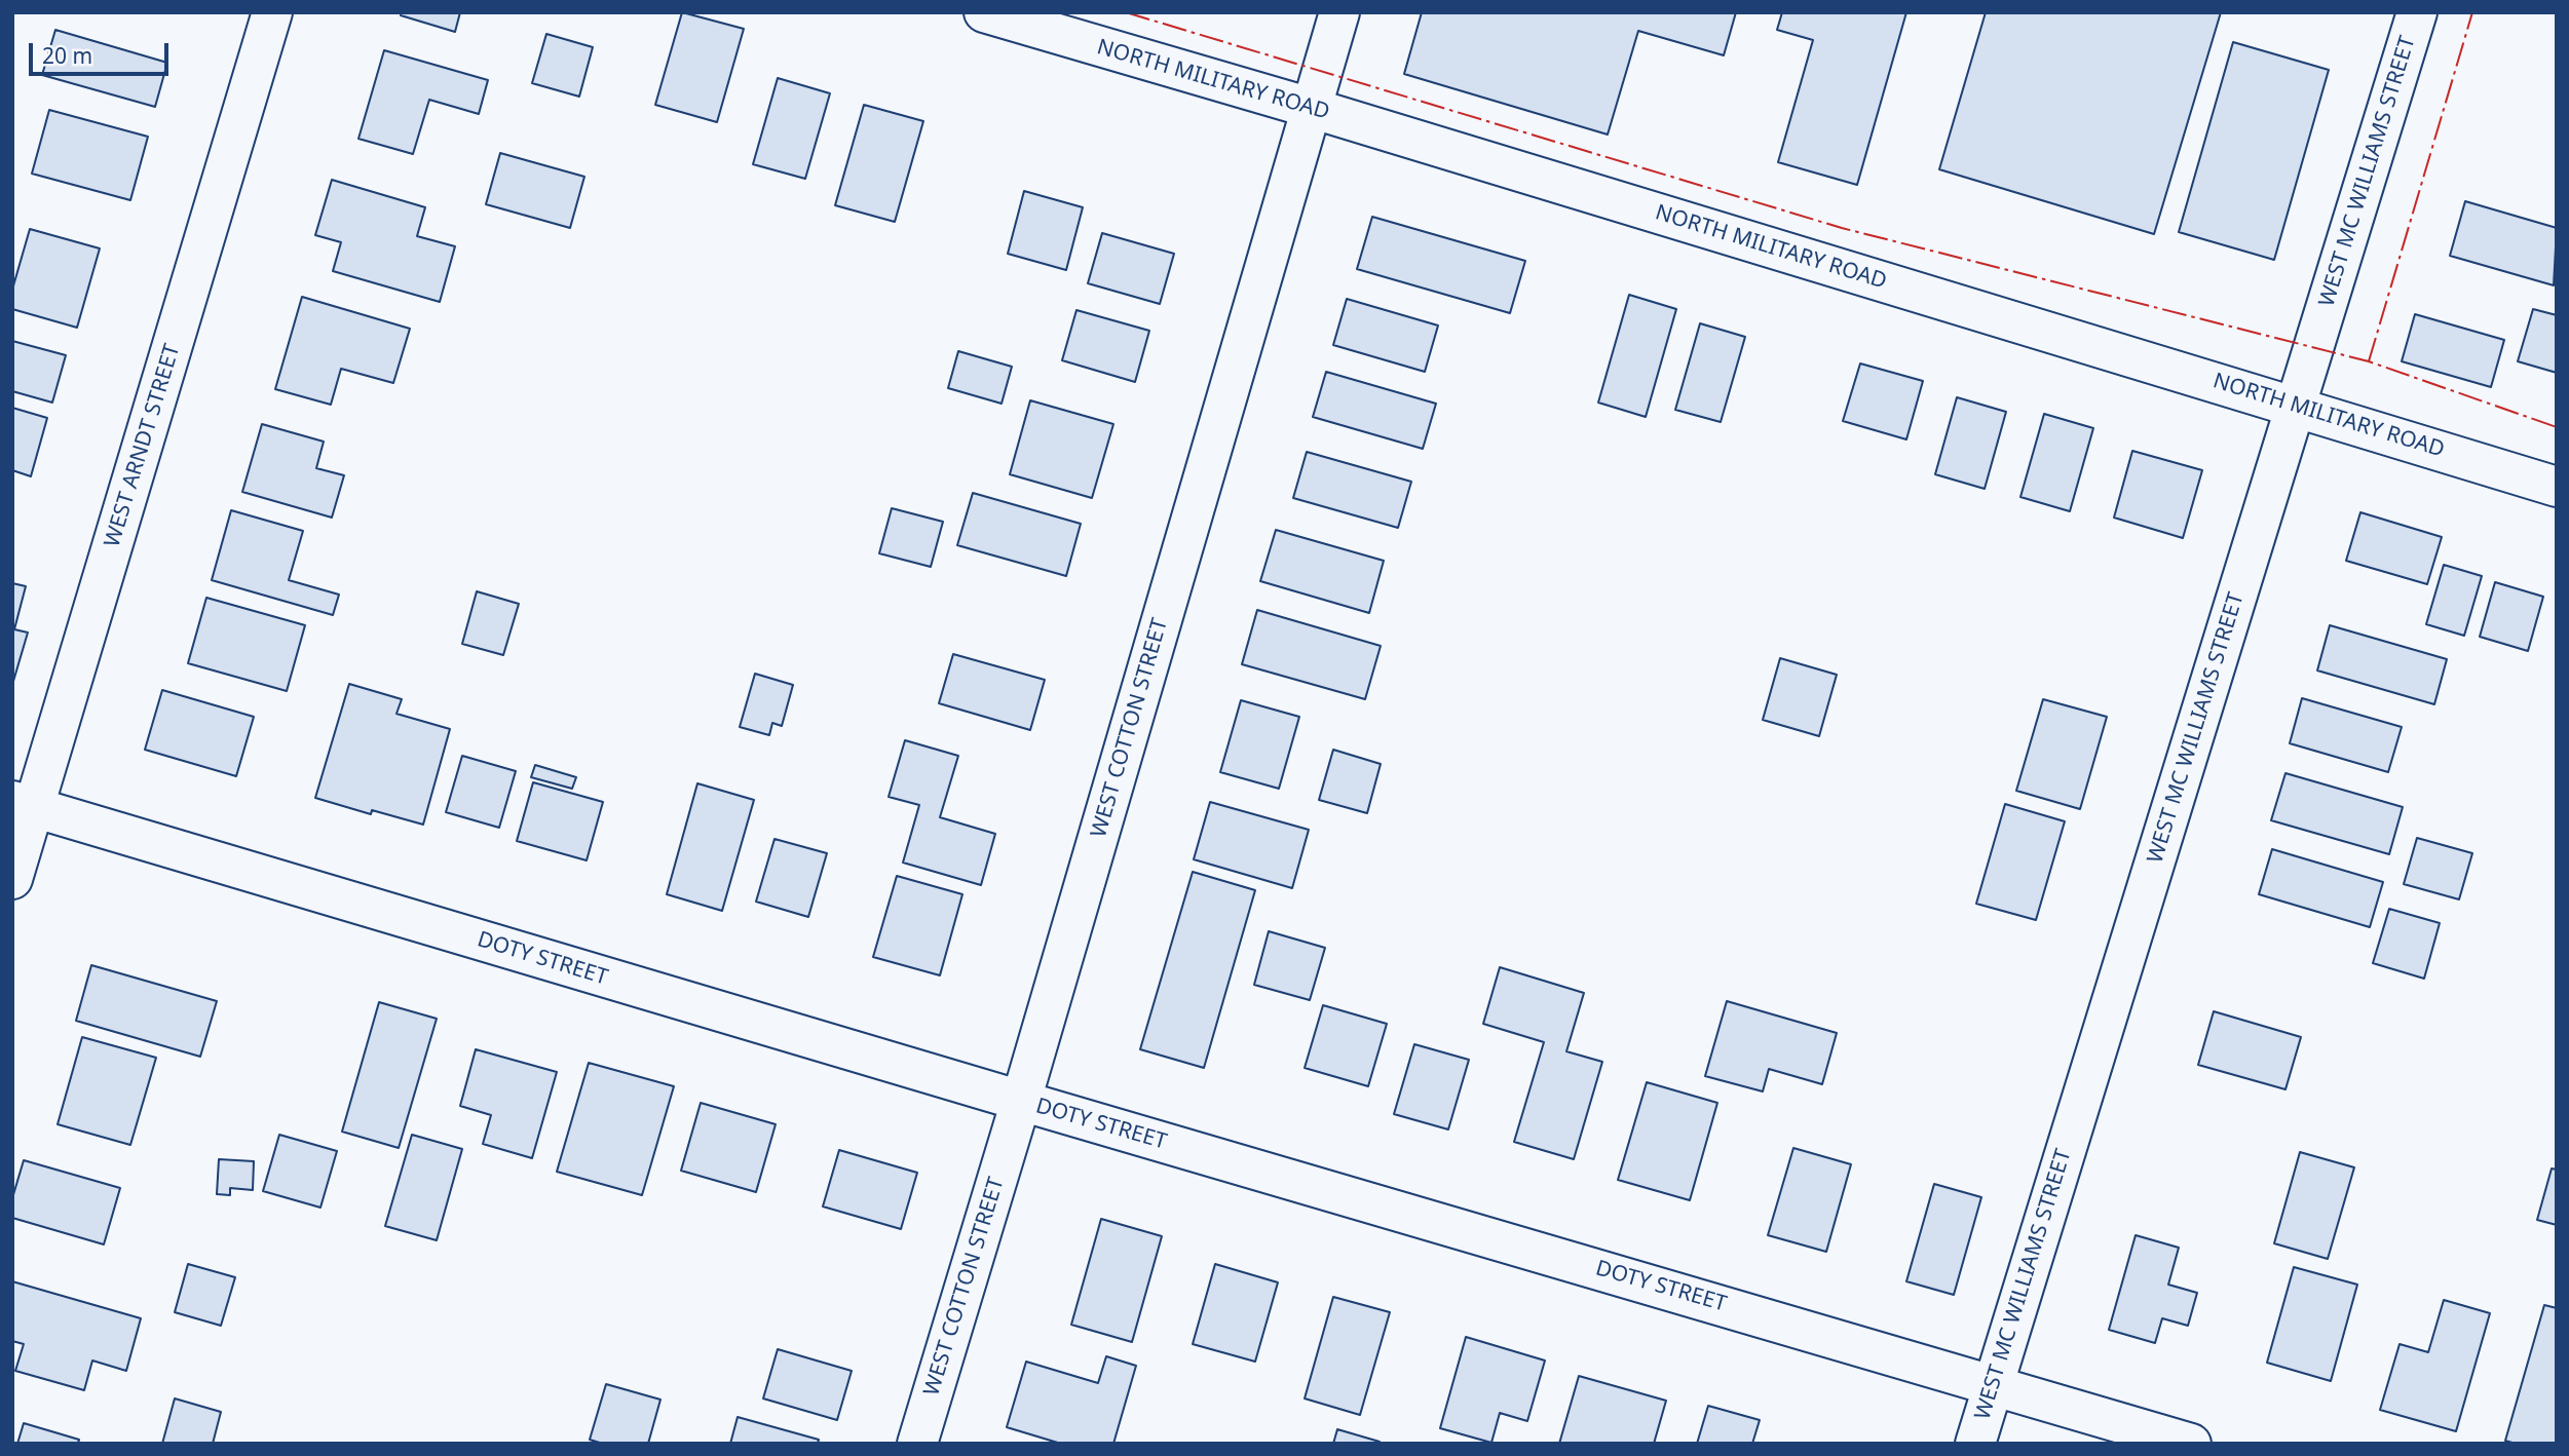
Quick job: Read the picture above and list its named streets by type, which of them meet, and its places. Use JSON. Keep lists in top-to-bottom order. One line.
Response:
{"streets":{"street":["NORTH MILITARY ROAD","WEST MC WILLIAMS STREET","WEST ARNDT STREET","WEST COTTON STREET","DOTY STREET"]},"crossings":[["NORTH MILITARY ROAD","WEST MC WILLIAMS STREET"],["NORTH MILITARY ROAD","WEST COTTON STREET"],["WEST MC WILLIAMS STREET","DOTY STREET"],["WEST ARNDT STREET","DOTY STREET"],["WEST COTTON STREET","DOTY STREET"]],"scale_bar":"20 m"}
